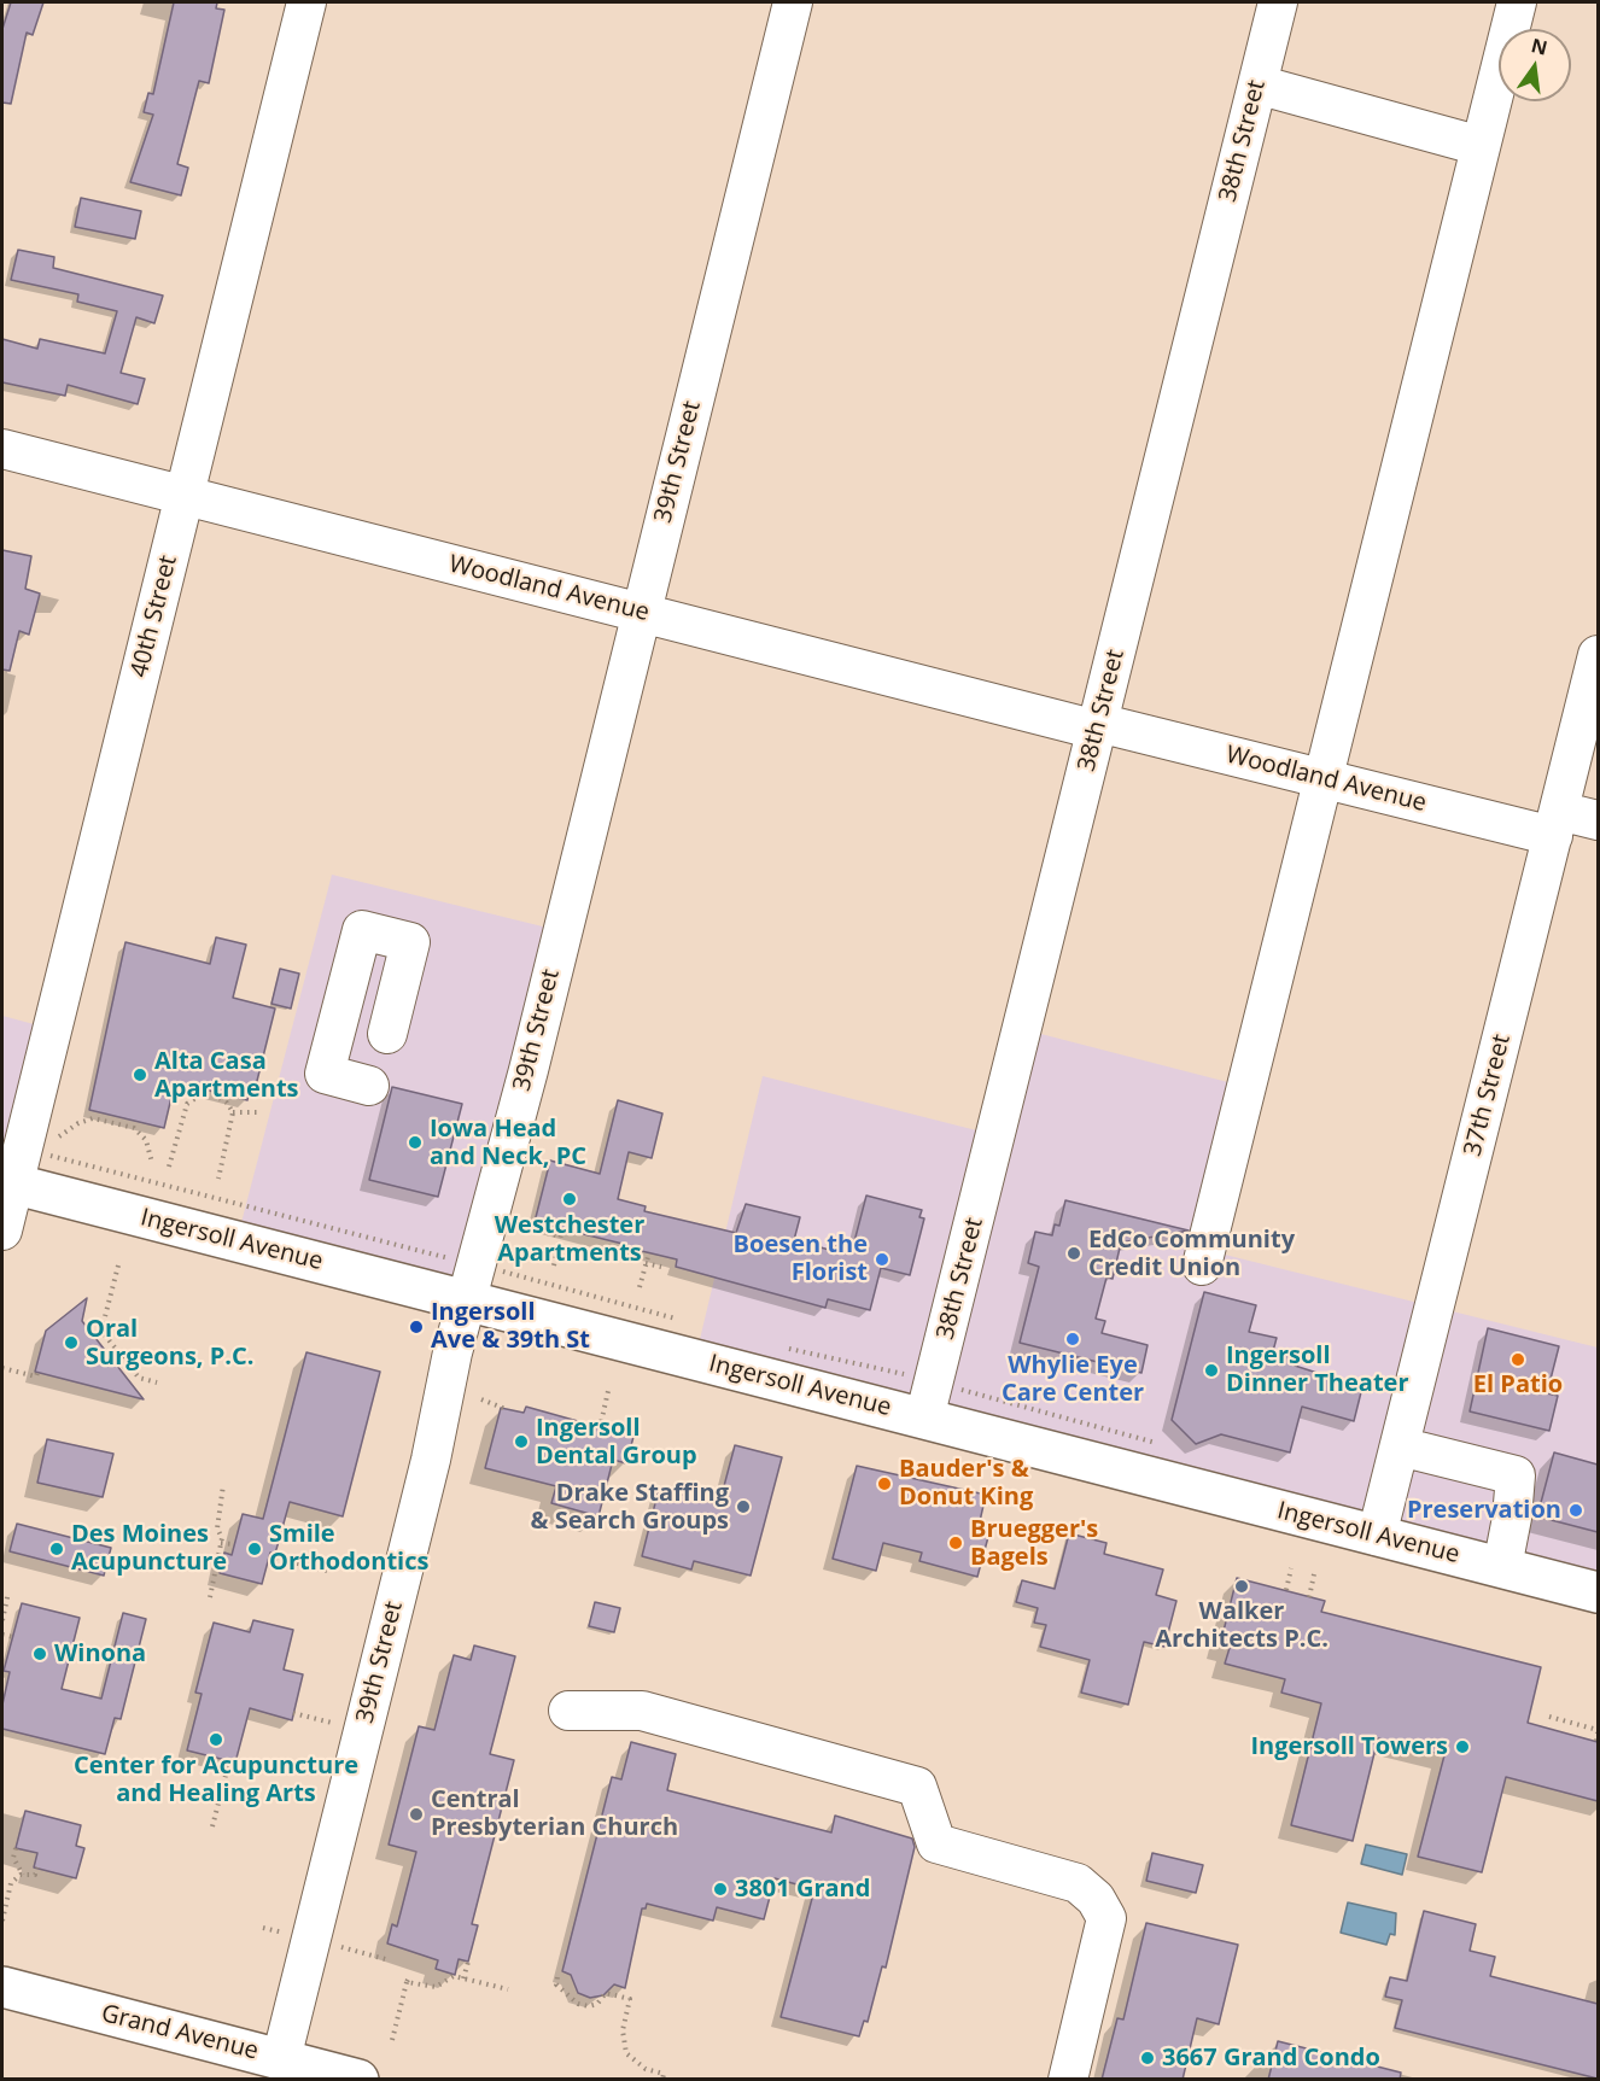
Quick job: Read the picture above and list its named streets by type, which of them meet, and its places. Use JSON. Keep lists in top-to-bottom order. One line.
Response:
{"streets":{"main road":["Ingersoll Avenue","Grand Avenue"],"street":["38th Street","39th Street","Woodland Avenue","40th Street","37th Street"]},"crossings":[["38th Street","Woodland Avenue"],["38th Street","Ingersoll Avenue"],["39th Street","Woodland Avenue"],["39th Street","Ingersoll Avenue"],["39th Street","Grand Avenue"],["Woodland Avenue","40th Street"],["Woodland Avenue","37th Street"],["40th Street","Ingersoll Avenue"],["37th Street","Ingersoll Avenue"]],"places":["Alta Casa Apartments","Iowa Head and Neck, PC","Westchester Apartments","EdCo Community Credit Union","Boesen the Florist","Ingersoll Ave & 39th St","Whylie Eye Care Center","Oral Surgeons, P.C.","El Patio","Ingersoll Dinner Theater","Ingersoll Dental Group","Bauder's & Donut King","Drake Staffing & Search Groups","Preservation","Bruegger's Bagels","Des Moines Acupuncture","Smile Orthodontics","Walker Architects P.C.","Winona","Center for Acupuncture and Healing Arts","Ingersoll Towers","Central Presbyterian Church","3801 Grand","3667 Grand Condo"],"north":"top"}
